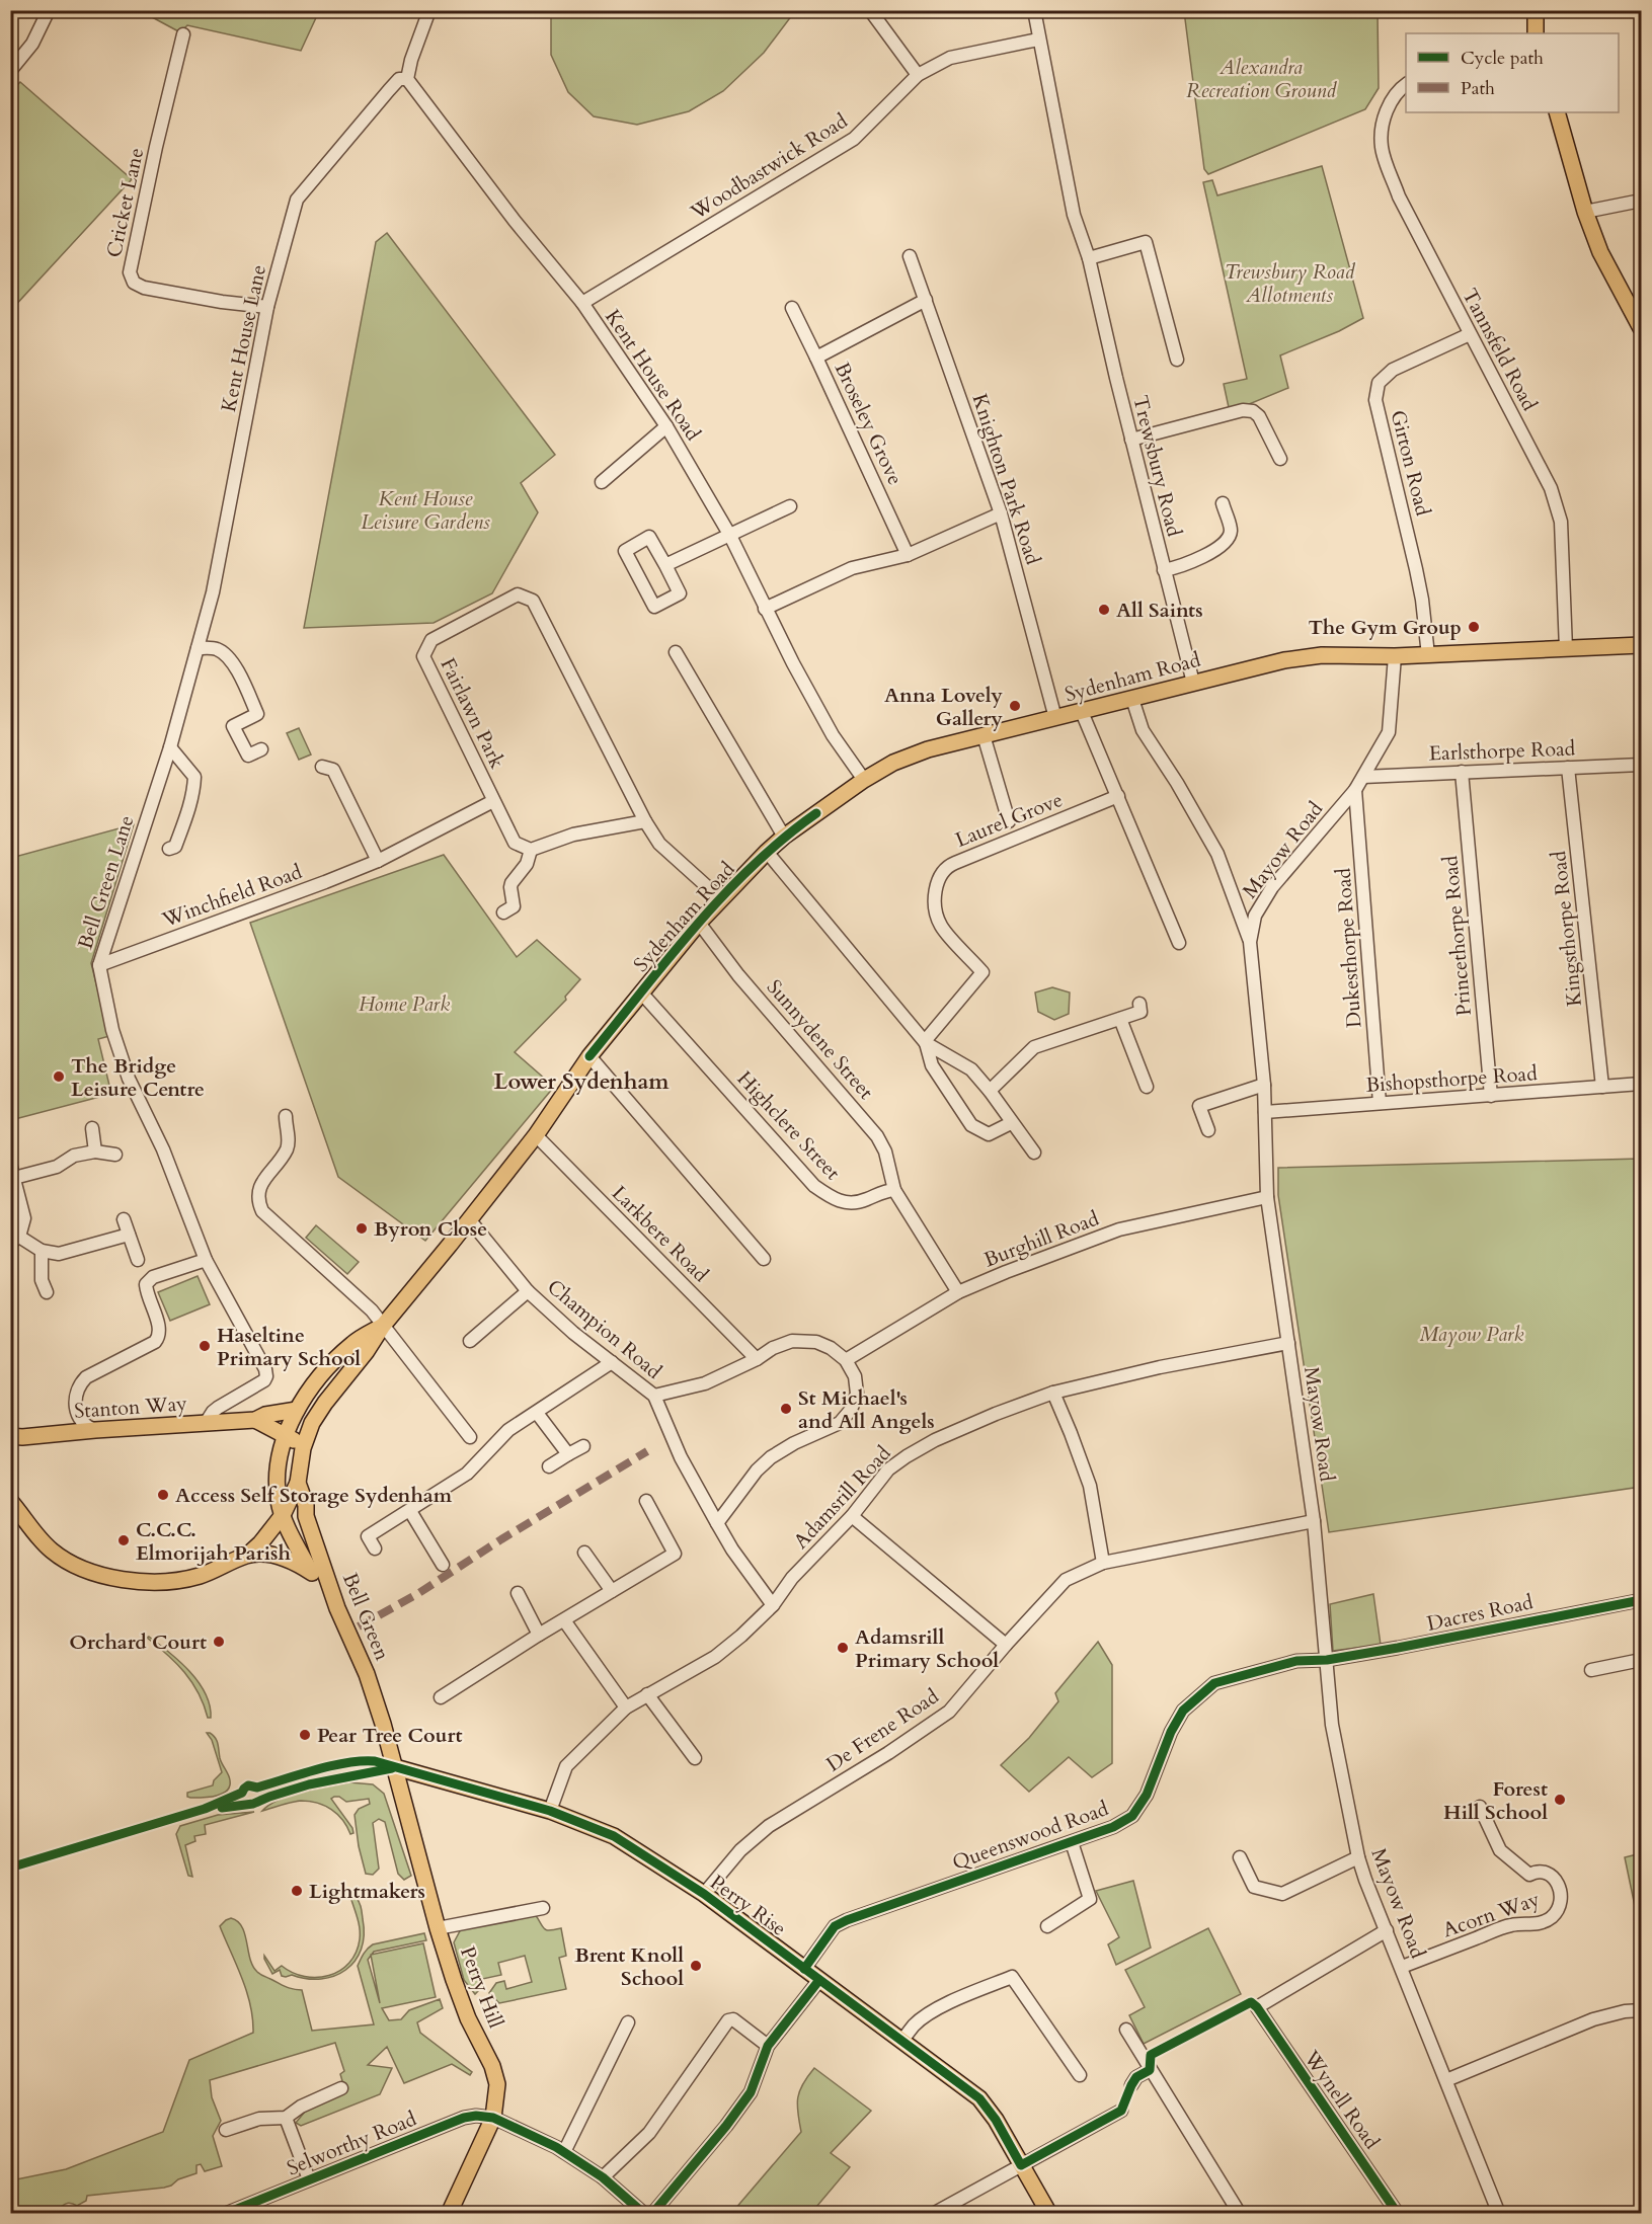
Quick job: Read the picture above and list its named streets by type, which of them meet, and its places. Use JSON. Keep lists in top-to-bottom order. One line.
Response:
{"streets":{"main road":["Sydenham Road","Stanton Way","Bell Green","Perry Rise","Perry Hill"],"street":["Woodbastwick Road","Cricket Lane","Kent House Lane","Tannsfeld Road","Kent House Road","Broseley Grove","Girton Road","Trewsbury Road","Knighton Park Road","Fairlawn Park","Earlsthorpe Road","Laurel Grove","Mayow Road","Bell Green Lane","Winchfield Road","Kingsthorpe Road","Princethorpe Road","Dukesthorpe Road","Sunnydene Street","Bishopsthorpe Road","Highclere Street","Larkbere Road","Burghill Road","Champion Road","Adamsrill Road","Dacres Road","De Frene Road","Queenswood Road","Acorn Way","Wynell Road","Selworthy Road"]},"crossings":[["Woodbastwick Road","Kent House Road"],["Woodbastwick Road","Trewsbury Road"],["Cricket Lane","Kent House Lane"],["Kent House Lane","Kent House Road"],["Kent House Lane","Bell Green Lane"],["Tannsfeld Road","Girton Road"],["Tannsfeld Road","Sydenham Road"],["Kent House Road","Sydenham Road"],["Girton Road","Sydenham Road"],["Trewsbury Road","Sydenham Road"],["Knighton Park Road","Sydenham Road"],["Sydenham Road","Fairlawn Park"],["Sydenham Road","Mayow Road"],["Sydenham Road","Sunnydene Street"],["Sydenham Road","Highclere Street"],["Sydenham Road","Larkbere Road"],["Sydenham Road","Champion Road"],["Sydenham Road","Stanton Way"],["Fairlawn Park","Winchfield Road"],["Earlsthorpe Road","Mayow Road"],["Earlsthorpe Road","Kingsthorpe Road"],["Earlsthorpe Road","Princethorpe Road"],["Mayow Road","Dukesthorpe Road"],["Mayow Road","Bishopsthorpe Road"],["Mayow Road","Burghill Road"],["Mayow Road","Adamsrill Road"],["Mayow Road","Dacres Road"],["Mayow Road","De Frene Road"],["Mayow Road","Queenswood Road"],["Mayow Road","Acorn Way"],["Mayow Road","Wynell Road"],["Bell Green Lane","Winchfield Road"],["Bell Green Lane","Stanton Way"],["Kingsthorpe Road","Bishopsthorpe Road"],["Princethorpe Road","Bishopsthorpe Road"],["Dukesthorpe Road","Bishopsthorpe Road"],["Sunnydene Street","Highclere Street"],["Champion Road","Adamsrill Road"],["Adamsrill Road","Perry Rise"],["Dacres Road","Queenswood Road"],["Bell Green","Perry Rise"],["Bell Green","Perry Hill"],["De Frene Road","Perry Rise"],["Queenswood Road","Perry Rise"],["Perry Rise","Perry Hill"],["Perry Hill","Selworthy Road"]],"districts":["Lower Sydenham"],"parks":["Alexandra Recreation Ground","Trewsbury Road Allotments","Kent House Leisure Gardens","Home Park","Mayow Park"],"places":["All Saints","The Gym Group","Anna Lovely Gallery","The Bridge Leisure Centre","Byron Close","Haseltine Primary School","St Michael's and All Angels","Access Self Storage Sydenham","C.C.C. Elmorijah Parish","Orchard Court","Adamsrill Primary School","Pear Tree Court","Forest Hill School","Lightmakers","Brent Knoll School"],"legend":["Cycle path","Path"]}
